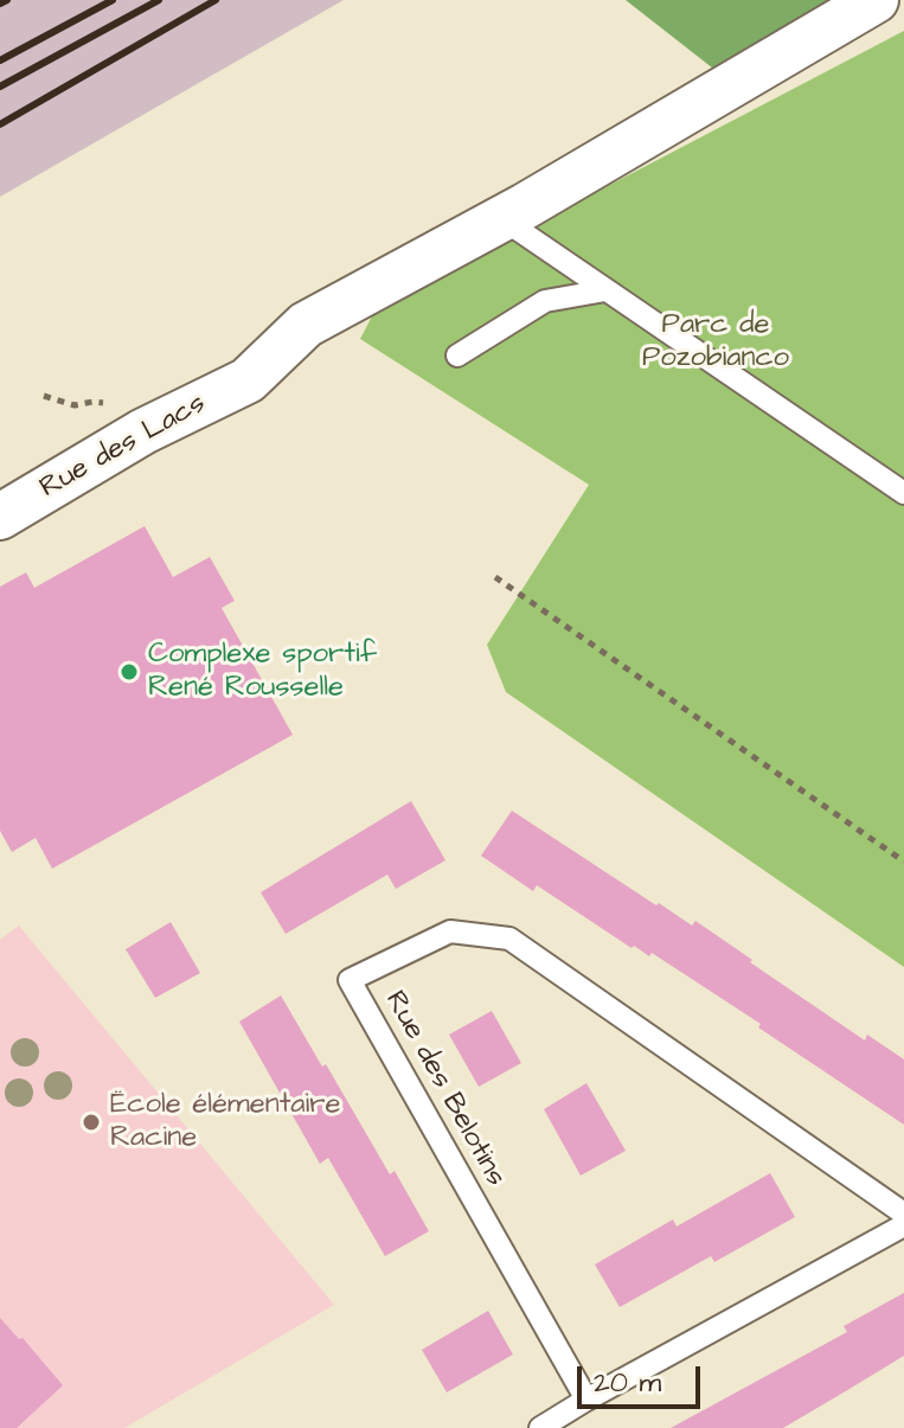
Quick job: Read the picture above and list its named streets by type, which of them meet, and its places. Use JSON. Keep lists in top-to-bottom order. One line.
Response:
{"streets":{"street":["Rue des Lacs"],"lane":["Rue des Belotins"]},"parks":["Parc de Pozobianco"],"places":["Complexe sportif René Rousselle","Ëcole élémentaire Racine"],"scale_bar":"20 m"}
